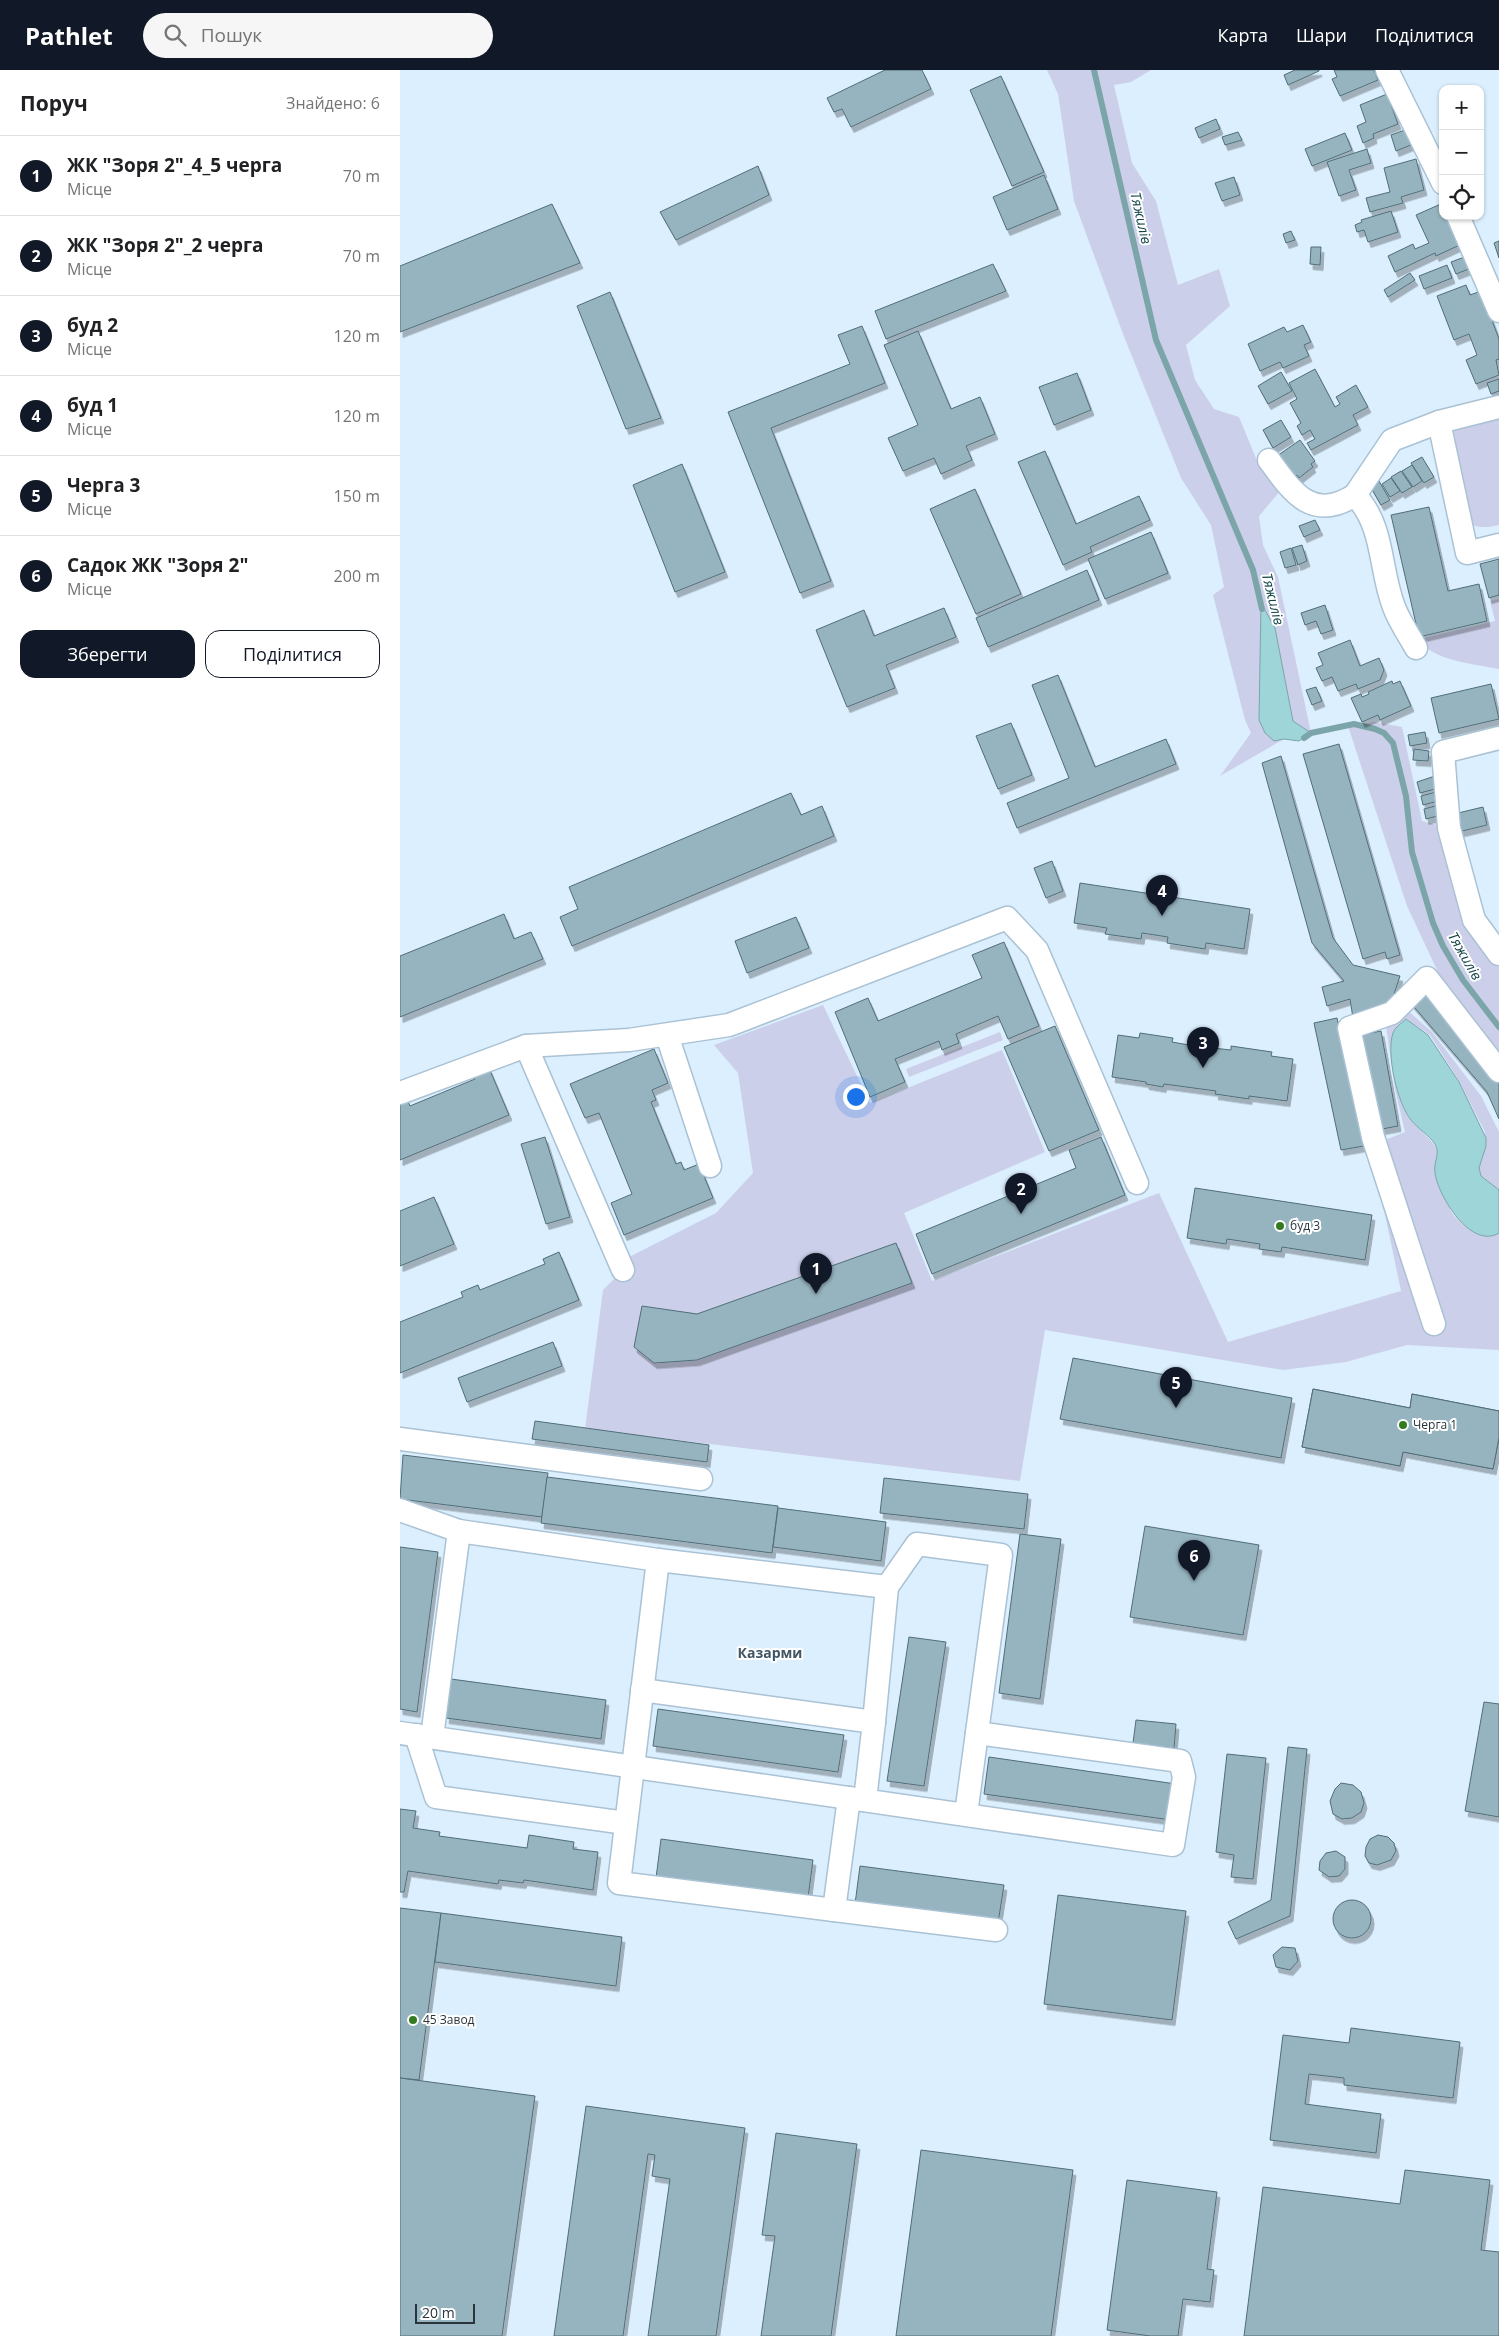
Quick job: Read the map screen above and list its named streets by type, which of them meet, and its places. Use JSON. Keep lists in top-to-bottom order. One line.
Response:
{"districts":["Казарми"],"water":["Тяжилів"],"places":["буд 3","Черга 1","45 Завод"],"scale_bar":"20 m","page":{"header":"Pathlet","search":"Пошук","nav":["Карта","Шари","Поділитися"],"heading":["Поруч","Знайдено: 6"],"map_buttons":["+","−"],"list":[{"mark":"1","name":"ЖК \"Зоря 2\"_4_5 черга","note":"Місце","value":"70 m"},{"mark":"2","name":"ЖК \"Зоря 2\"_2 черга","note":"Місце","value":"70 m"},{"mark":"3","name":"буд 2","note":"Місце","value":"120 m"},{"mark":"4","name":"буд 1","note":"Місце","value":"120 m"},{"mark":"5","name":"Черга 3","note":"Місце","value":"150 m"},{"mark":"6","name":"Садок ЖК \"Зоря 2\"","note":"Місце","value":"200 m"}],"buttons":["Зберегти","Поділитися"],"pins":["4","3","2","1","5","6"],"scale":"20 m"}}
